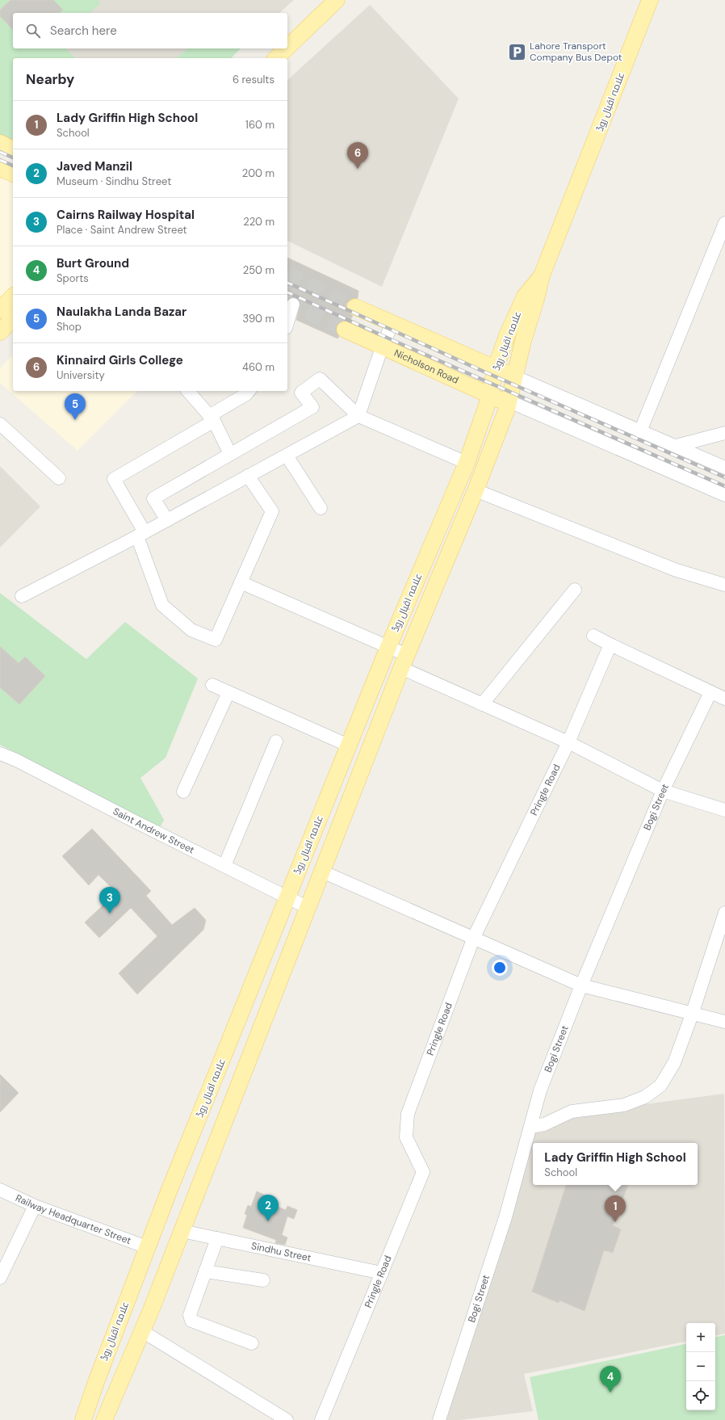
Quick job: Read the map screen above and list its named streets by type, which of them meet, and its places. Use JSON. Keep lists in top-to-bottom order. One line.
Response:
{"streets":{"main road":["علامہ اقبال روڈ","Nicholson Road"],"street":["Pringle Road","Bogi Street","Saint Andrew Street","Railway Headquarter Street","Sindhu Street"]},"crossings":[["علامہ اقبال روڈ","Nicholson Road"],["علامہ اقبال روڈ","Saint Andrew Street"],["علامہ اقبال روڈ","Railway Headquarter Street"],["علامہ اقبال روڈ","Sindhu Street"],["Pringle Road","Sindhu Street"]],"places":{"parking":["Lahore Transport Company Bus Depot"]},"page":{"search":"Search here","heading":["Nearby","6 results"],"list":[{"mark":"1","name":"Lady Griffin High School","note":"School","value":"160 m"},{"mark":"2","name":"Javed Manzil","note":"Museum · Sindhu Street","value":"200 m"},{"mark":"3","name":"Cairns Railway Hospital","note":"Place · Saint Andrew Street","value":"220 m"},{"mark":"4","name":"Burt Ground","note":"Sports","value":"250 m"},{"mark":"5","name":"Naulakha Landa Bazar","note":"Shop","value":"390 m"},{"mark":"6","name":"Kinnaird Girls College","note":"University","value":"460 m"}],"pins":["6","5","3","2","1","4"],"popup":["Lady Griffin High School","School"],"map_buttons":["+","−"]}}
